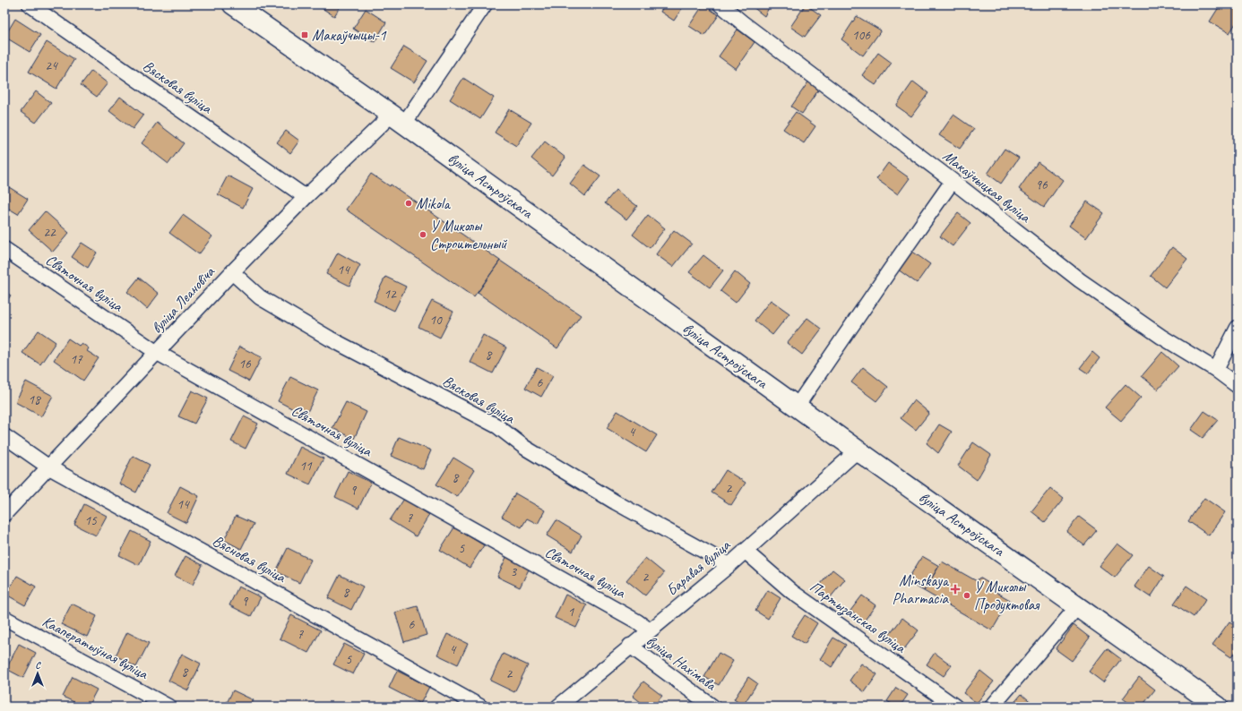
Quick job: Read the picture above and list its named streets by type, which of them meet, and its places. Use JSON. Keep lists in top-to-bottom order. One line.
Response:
{"streets":{"street":["Вясковая вуліца","вуліца Астроўскага","Макаўчыцкая вуліца","Святочная вуліца","вуліца Леановіча","Вясновая вуліца","Баравая вуліца","Партызанская вуліца","Кааператыўная вуліца","вуліца Нахімава"]},"crossings":[["Вясковая вуліца","вуліца Леановіча"],["Вясковая вуліца","Баравая вуліца"],["вуліца Астроўскага","вуліца Леановіча"],["вуліца Астроўскага","Баравая вуліца"],["Святочная вуліца","вуліца Леановіча"],["Святочная вуліца","Баравая вуліца"],["вуліца Леановіча","Вясновая вуліца"],["Баравая вуліца","Партызанская вуліца"],["Баравая вуліца","вуліца Нахімава"]],"places":{"transit":["Макаўчыцы-1"],"other":["Mikola","У Миколы Строительный","У Миколы Продуктовая"],"health":["Minskaya Pharmacia"]},"house_numbers":["106","24","96","22","14","12","10","8","17","16","6","18","4","11","8","2","9","14","7","15","5","3","2","8","9","1","6","7","4","5","8","2"],"north":"top"}
